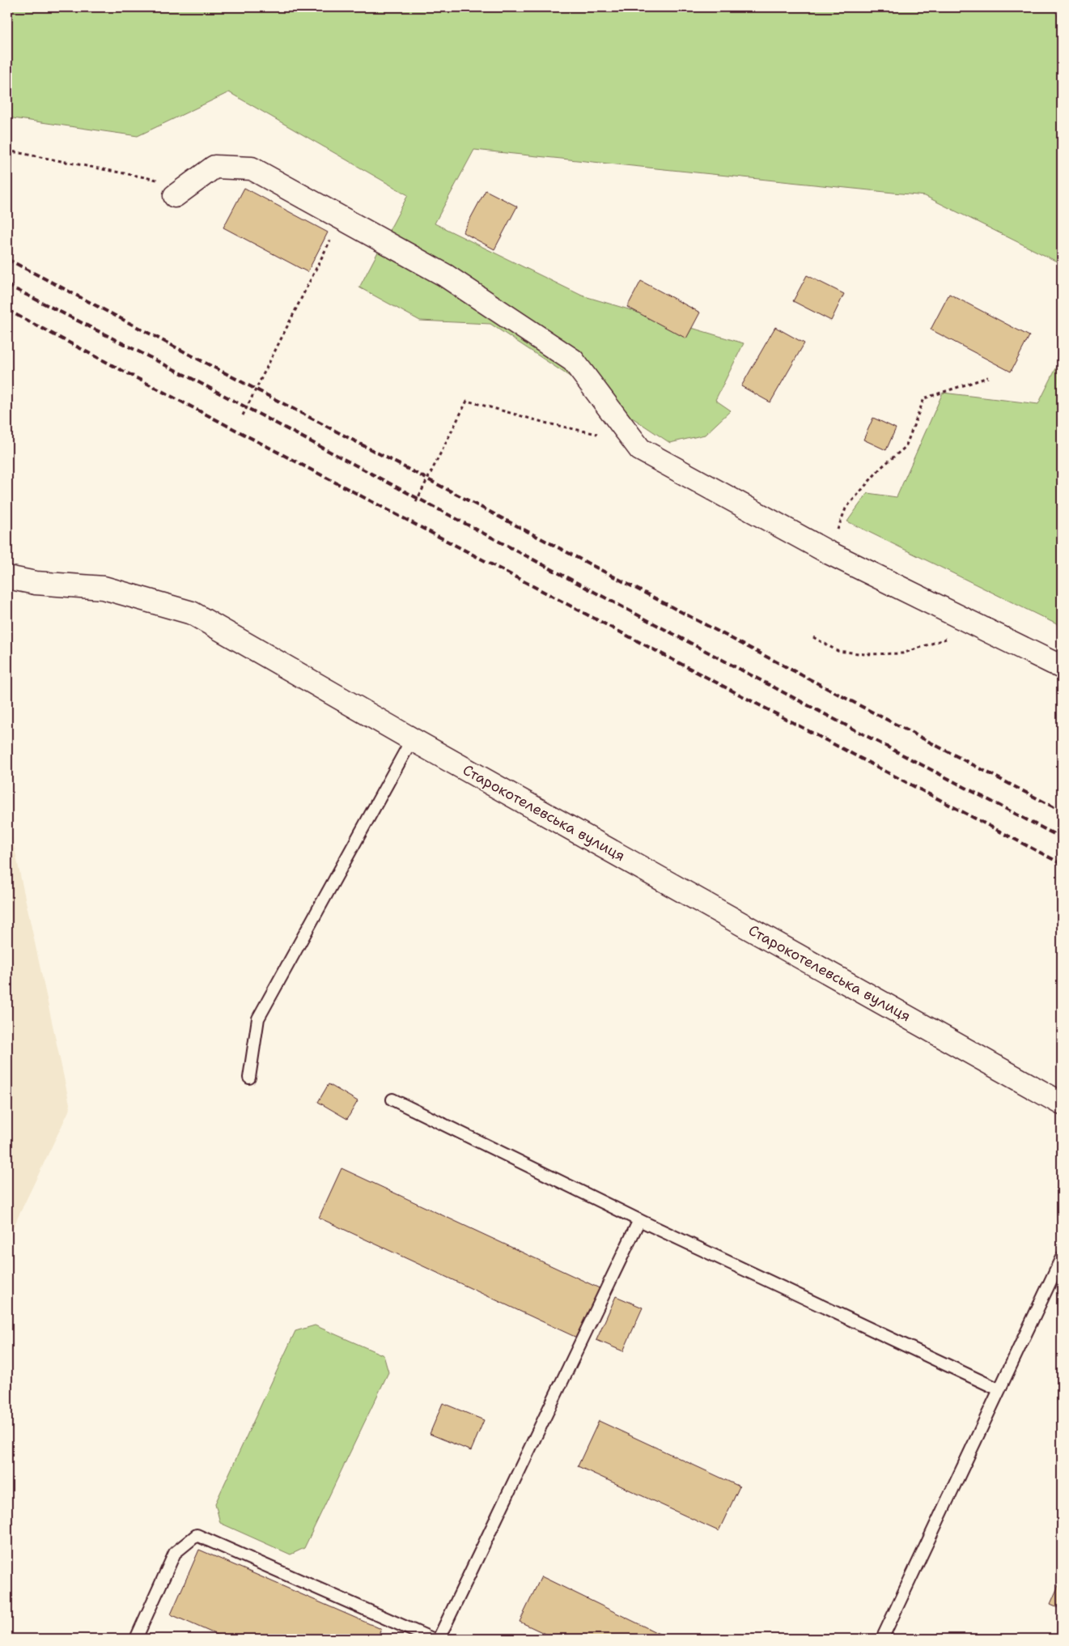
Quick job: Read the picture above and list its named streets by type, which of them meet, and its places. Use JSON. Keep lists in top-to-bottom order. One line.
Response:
{"streets":{"street":["Старокотелевська вулиця"]}}
